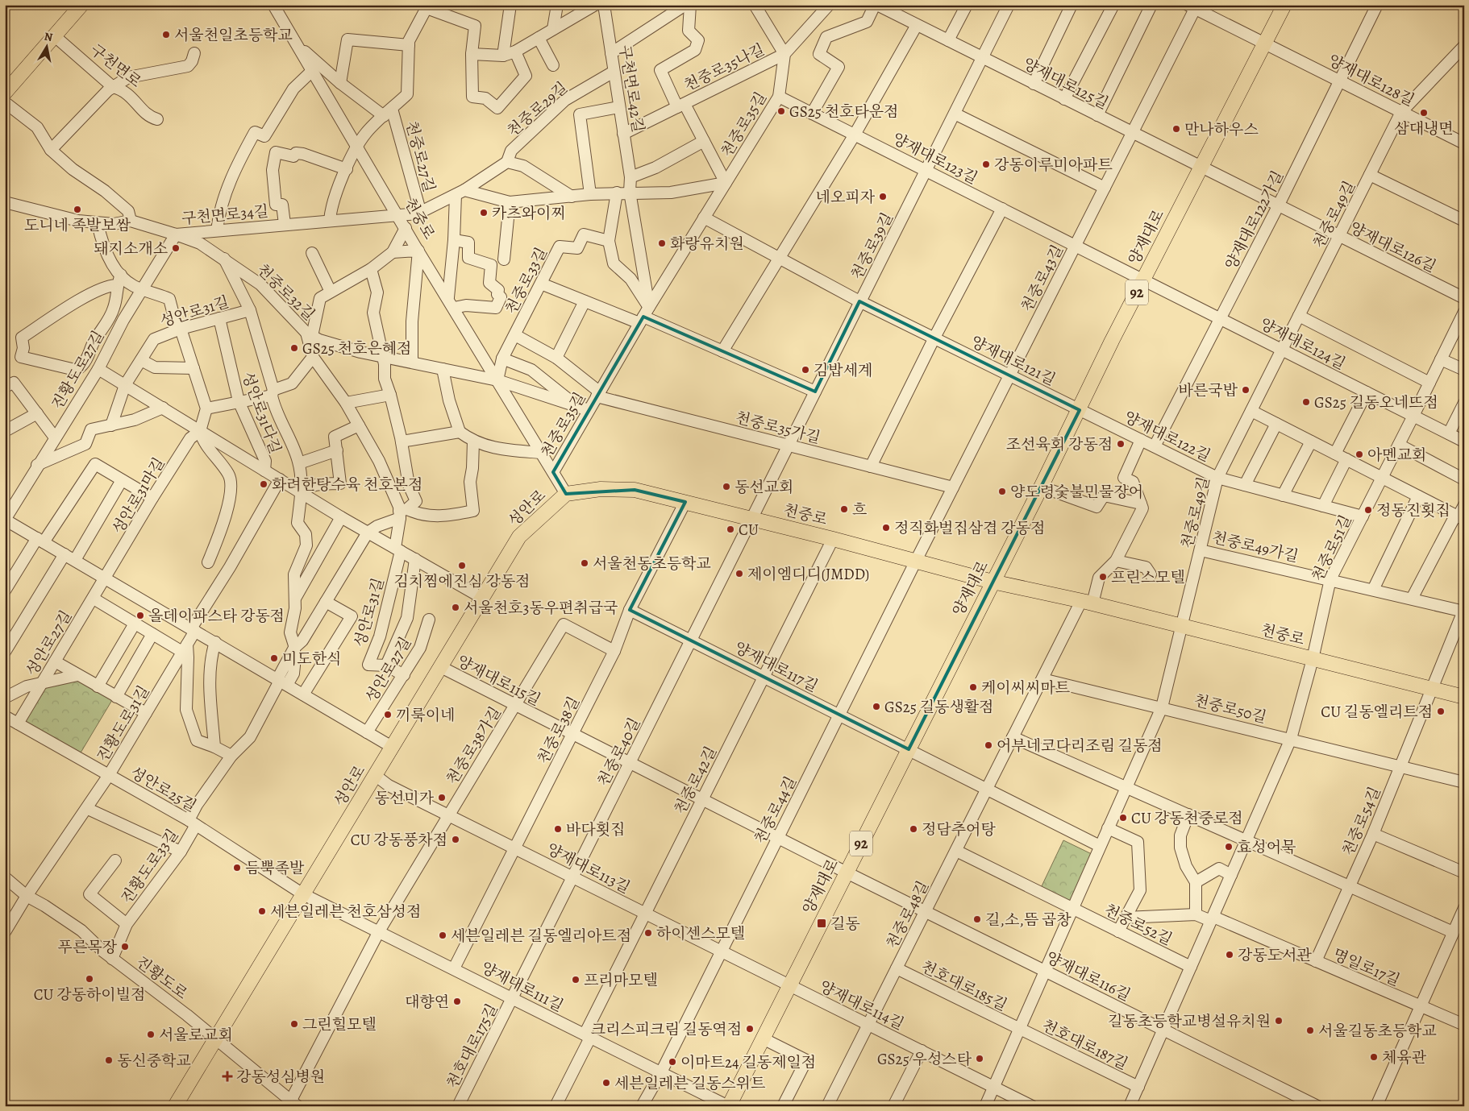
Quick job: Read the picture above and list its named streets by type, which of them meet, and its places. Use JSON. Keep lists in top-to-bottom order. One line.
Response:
{"streets":{"main road":["천중로","양재대로","92","성안로"],"street":["구천면로","천중로35나길","양재대로128길","양재대로125길","구천면로42길","천중로29길","천중로35길","천중로27길","양재대로123길","구천면로34길","천중로49길","양재대로122가길","천중로39길","양재대로126길","천중로43길","천중로33길","천중로32길","성안로31길","양재대로124길","양재대로121길","진황도로27길","성안로31다길","천중로35가길","양재대로122길","성안로31마길","천중로49가길","천중로51길","성안로27길","양재대로117길","양재대로115길","천중로50길","진황도로31길","천중로38길","천중로38가길","천중로40길","천중로42길","성안로25길","천중로44길","천중로54길","진황도로33길","양재대로113길","천중로48길","천중로52길","명일로17길","양재대로116길","진황도로","천호대로185길","양재대로111길","양재대로114길","천호대로187길","천호대로175길"]},"crossings":[["천중로35나길","구천면로42길"],["천중로35나길","천중로35길"],["양재대로128길","천중로49길"],["양재대로128길","양재대로122가길"],["양재대로128길","양재대로"],["양재대로128길","천중로43길"],["양재대로125길","양재대로"],["양재대로125길","천중로39길"],["양재대로125길","양재대로126길"],["양재대로125길","천중로43길"],["구천면로42길","천중로29길"],["구천면로42길","천중로35길"],["천중로29길","천중로27길"],["천중로29길","구천면로34길"],["천중로29길","천중로"],["천중로35길","양재대로123길"],["천중로35길","천중로"],["천중로35길","천중로33길"],["천중로35길","양재대로121길"],["천중로35길","천중로35가길"],["천중로27길","천중로"],["양재대로123길","양재대로"],["양재대로123길","천중로39길"],["양재대로123길","천중로43길"],["양재대로123길","양재대로124길"],["구천면로34길","천중로"],["구천면로34길","천중로32길"],["구천면로34길","진황도로27길"],["천중로49길","천중로"],["천중로49길","양재대로126길"],["천중로49길","양재대로124길"],["천중로49길","양재대로122길"],["천중로49길","천중로49가길"],["천중로","양재대로"],["천중로","천중로39길"],["천중로","천중로43길"],["천중로","천중로33길"],["천중로","천중로32길"],["천중로","성안로"],["천중로","천중로51길"],["천중로","천중로38길"],["천중로","천중로40길"],["천중로","천중로42길"],["천중로","천중로44길"],["천중로","천중로54길"],["천중로","천중로48길"],["양재대로122가길","양재대로126길"],["양재대로122가길","양재대로124길"],["양재대로122가길","양재대로122길"],["양재대로","양재대로126길"],["양재대로","양재대로124길"],["양재대로","양재대로121길"],["양재대로","양재대로122길"],["양재대로","양재대로117길"],["양재대로","양재대로115길"],["양재대로","양재대로113길"],["양재대로","양재대로116길"],["양재대로","양재대로111길"],["양재대로","양재대로114길"],["천중로39길","양재대로121길"],["천중로39길","천중로35가길"],["천중로39길","천중로40길"],["천중로43길","양재대로121길"],["천중로43길","천중로35가길"],["천중로43길","천중로44길"],["천중로33길","천중로32길"],["천중로32길","진황도로27길"],["성안로31길","성안로31다길"],["성안로31길","성안로27길"],["양재대로124길","천중로51길"],["양재대로121길","양재대로122길"],["양재대로122길","천중로51길"],["성안로31마길","성안로27길"],["성안로","양재대로115길"],["성안로","성안로25길"],["성안로","양재대로113길"],["성안로","진황도로"],["성안로","양재대로111길"],["천중로49가길","천중로51길"],["천중로49가길","천중로54길"],["성안로27길","성안로25길"],["양재대로117길","천중로38길"],["양재대로117길","천중로40길"],["양재대로117길","천중로42길"],["양재대로117길","천중로44길"],["양재대로115길","천중로38길"],["양재대로115길","천중로38가길"],["양재대로115길","천중로40길"],["양재대로115길","천중로42길"],["양재대로115길","천중로44길"],["양재대로115길","양재대로116길"],["진황도로31길","성안로25길"],["진황도로31길","진황도로"],["천중로38길","천중로38가길"],["천중로38길","양재대로113길"],["천중로38길","양재대로111길"],["천중로38가길","양재대로113길"],["천중로38가길","진황도로"],["천중로38가길","양재대로111길"],["천중로40길","양재대로113길"],["천중로40길","양재대로111길"],["천중로40길","천호대로175길"],["천중로42길","양재대로113길"],["천중로42길","양재대로111길"],["성안로25길","진황도로33길"],["성안로25길","양재대로111길"],["천중로44길","양재대로113길"],["천중로44길","양재대로111길"],["천중로54길","명일로17길"],["진황도로33길","진황도로"],["양재대로113길","양재대로114길"],["천중로48길","양재대로116길"],["천중로48길","천호대로185길"],["천중로48길","양재대로114길"],["천중로52길","명일로17길"],["양재대로116길","천호대로185길"],["양재대로116길","천호대로187길"],["천호대로185길","양재대로114길"],["천호대로185길","천호대로187길"],["양재대로111길","천호대로175길"]],"places":{"other":["서울천일초등학교","GS25 천호타운점","삼대냉면","만나하우스","강동이루미아파트","네오피자","도니네 족발보쌈","카츠와이찌","화랑유치원","돼지소개소","GS25 천호은혜점","김밥세계","바른국밥","GS25 길동오네뜨점","조선육회 강동점","아멘교회","화려한탕수육 천호본점","동선교회","양도령숯불민물장어","흐","정동진횟집","정직화벌집삼겹 강동점","CU","서울천동초등학교","김치찜에진심 강동점","제이엠디디(JMDD)","프린스모텔","서울천호3동우편취급국","올데이파스타 강동점","미도한식","케이씨씨마트","GS25 길동생활점","CU 길동엘리트점","끼룩이네","어부네코다리조림 길동점","동선미가","CU 강동천중로점","바다횟집","정담추어탕","CU 강동풍차점","효성어묵","듬뿍족발","세븐일레븐 천호삼성점","길,소,뜸 곱창","하이센스모텔","세븐일레븐 길동엘리아트점","푸른목장","강동도서관","CU 강동하이빌점","프리마모텔","대향연","길동초등학교병설유치원","그린힐모텔","크리스피크림 길동역점","서울길동초등학교","서울로교회","체육관","GS25 우성스타","동신중학교","이마트24 길동제일점","세븐일레븐 길동스위트"],"transit":["길동"],"health":["강동성심병원"]},"north":"top"}
